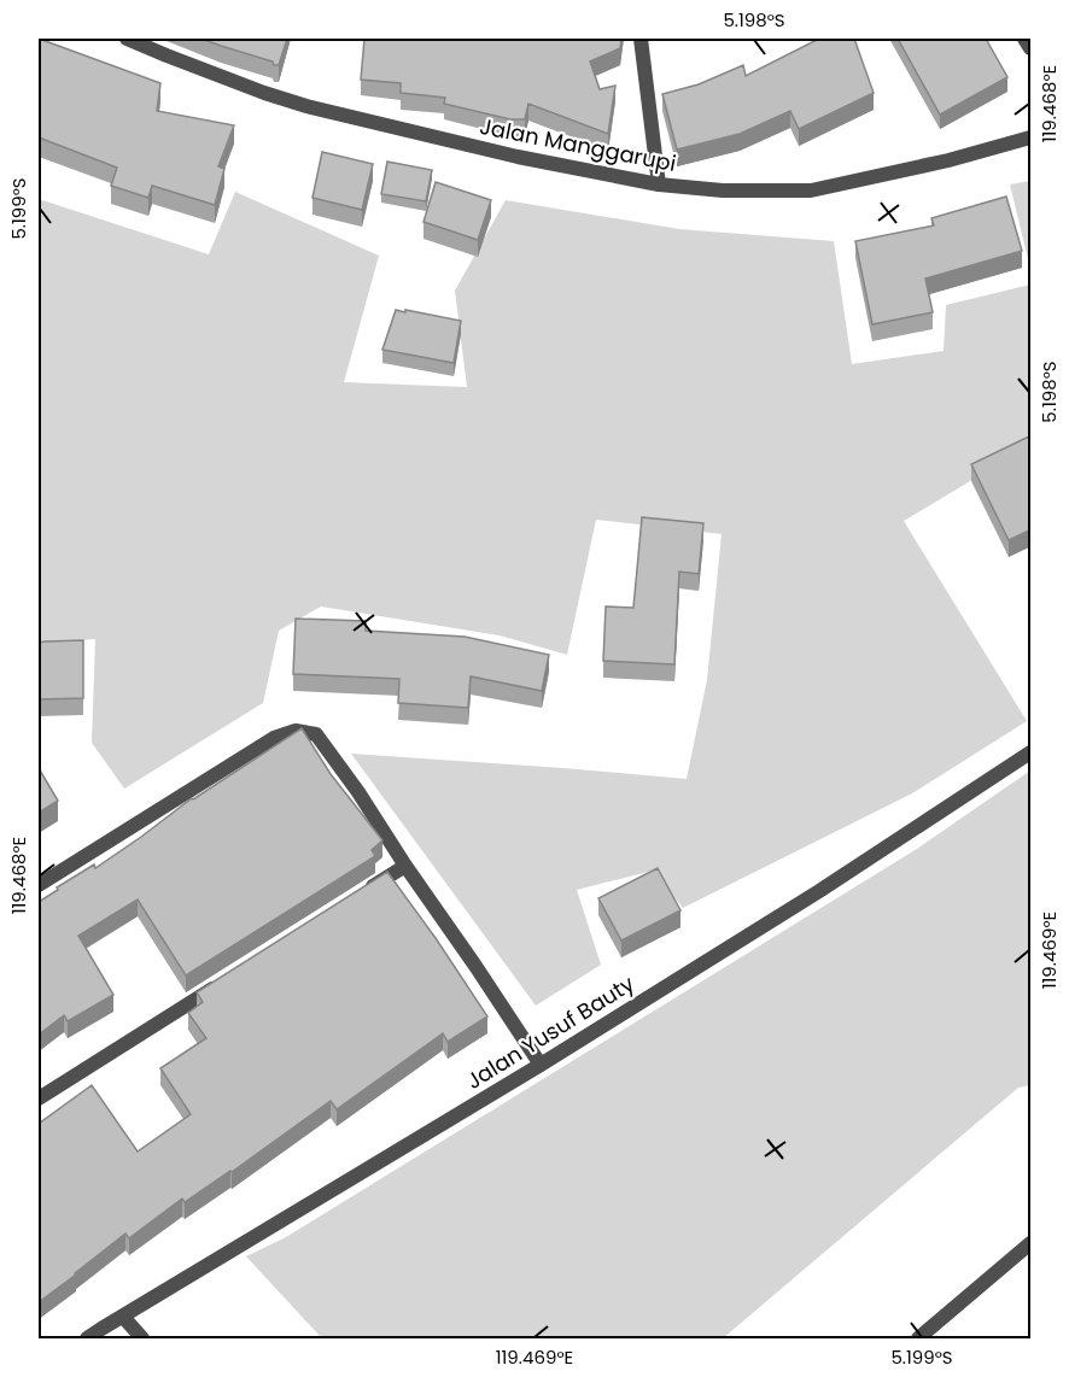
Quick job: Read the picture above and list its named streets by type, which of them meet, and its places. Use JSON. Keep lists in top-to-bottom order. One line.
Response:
{"streets":{"street":["Jalan Manggarupi","Jalan Yusuf Bauty"]},"coordinates":["5.198°S","119.468°E","5.199°S","119.469°E"]}
